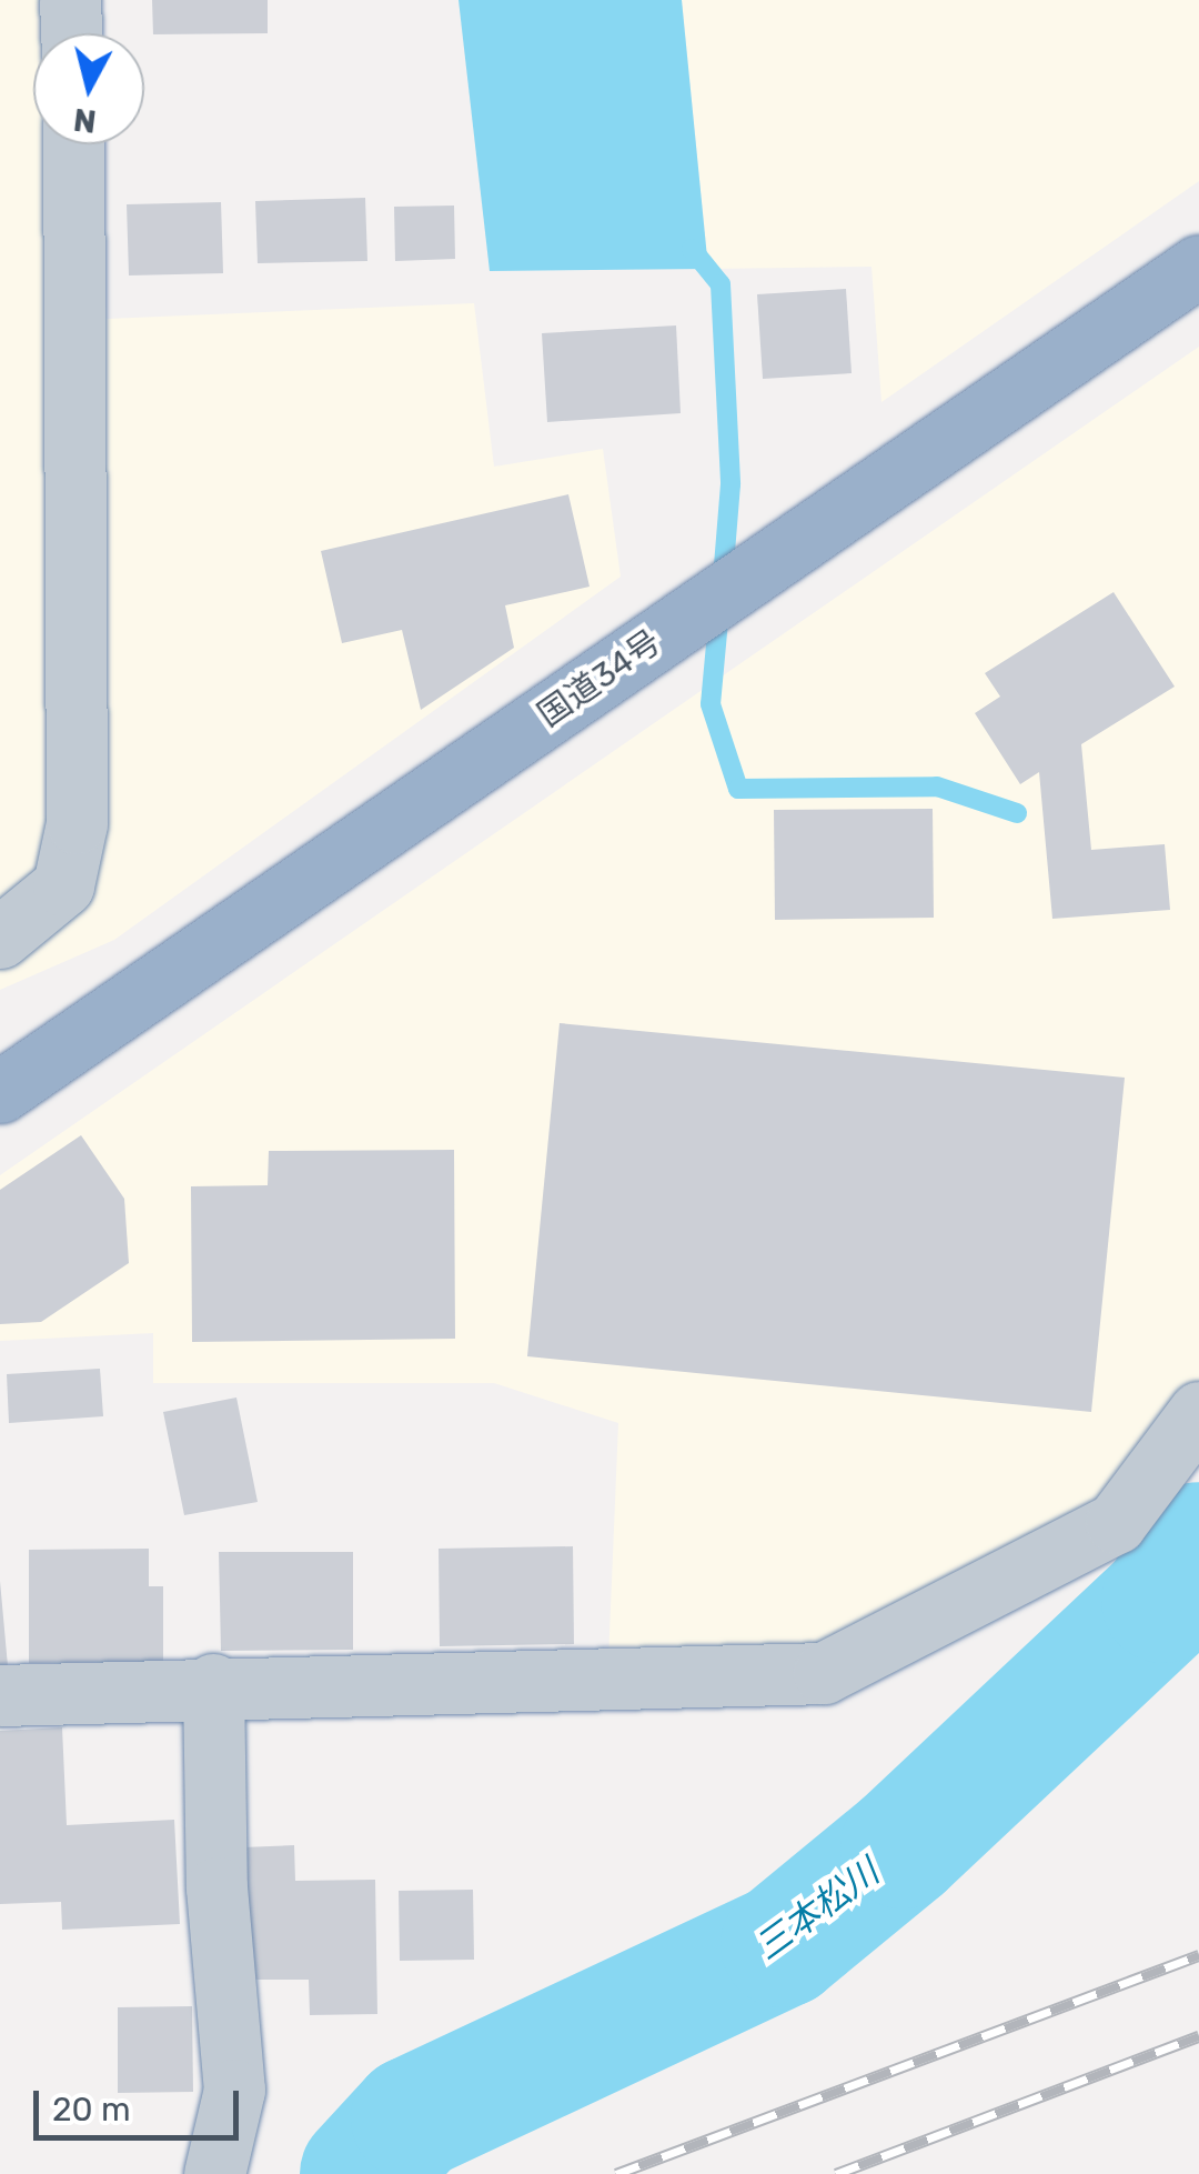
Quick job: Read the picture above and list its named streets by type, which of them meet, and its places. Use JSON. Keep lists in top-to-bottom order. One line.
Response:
{"streets":{"highway":["国道34号"]},"water":["三本松川"],"scale_bar":"20 m","north":"bottom"}
